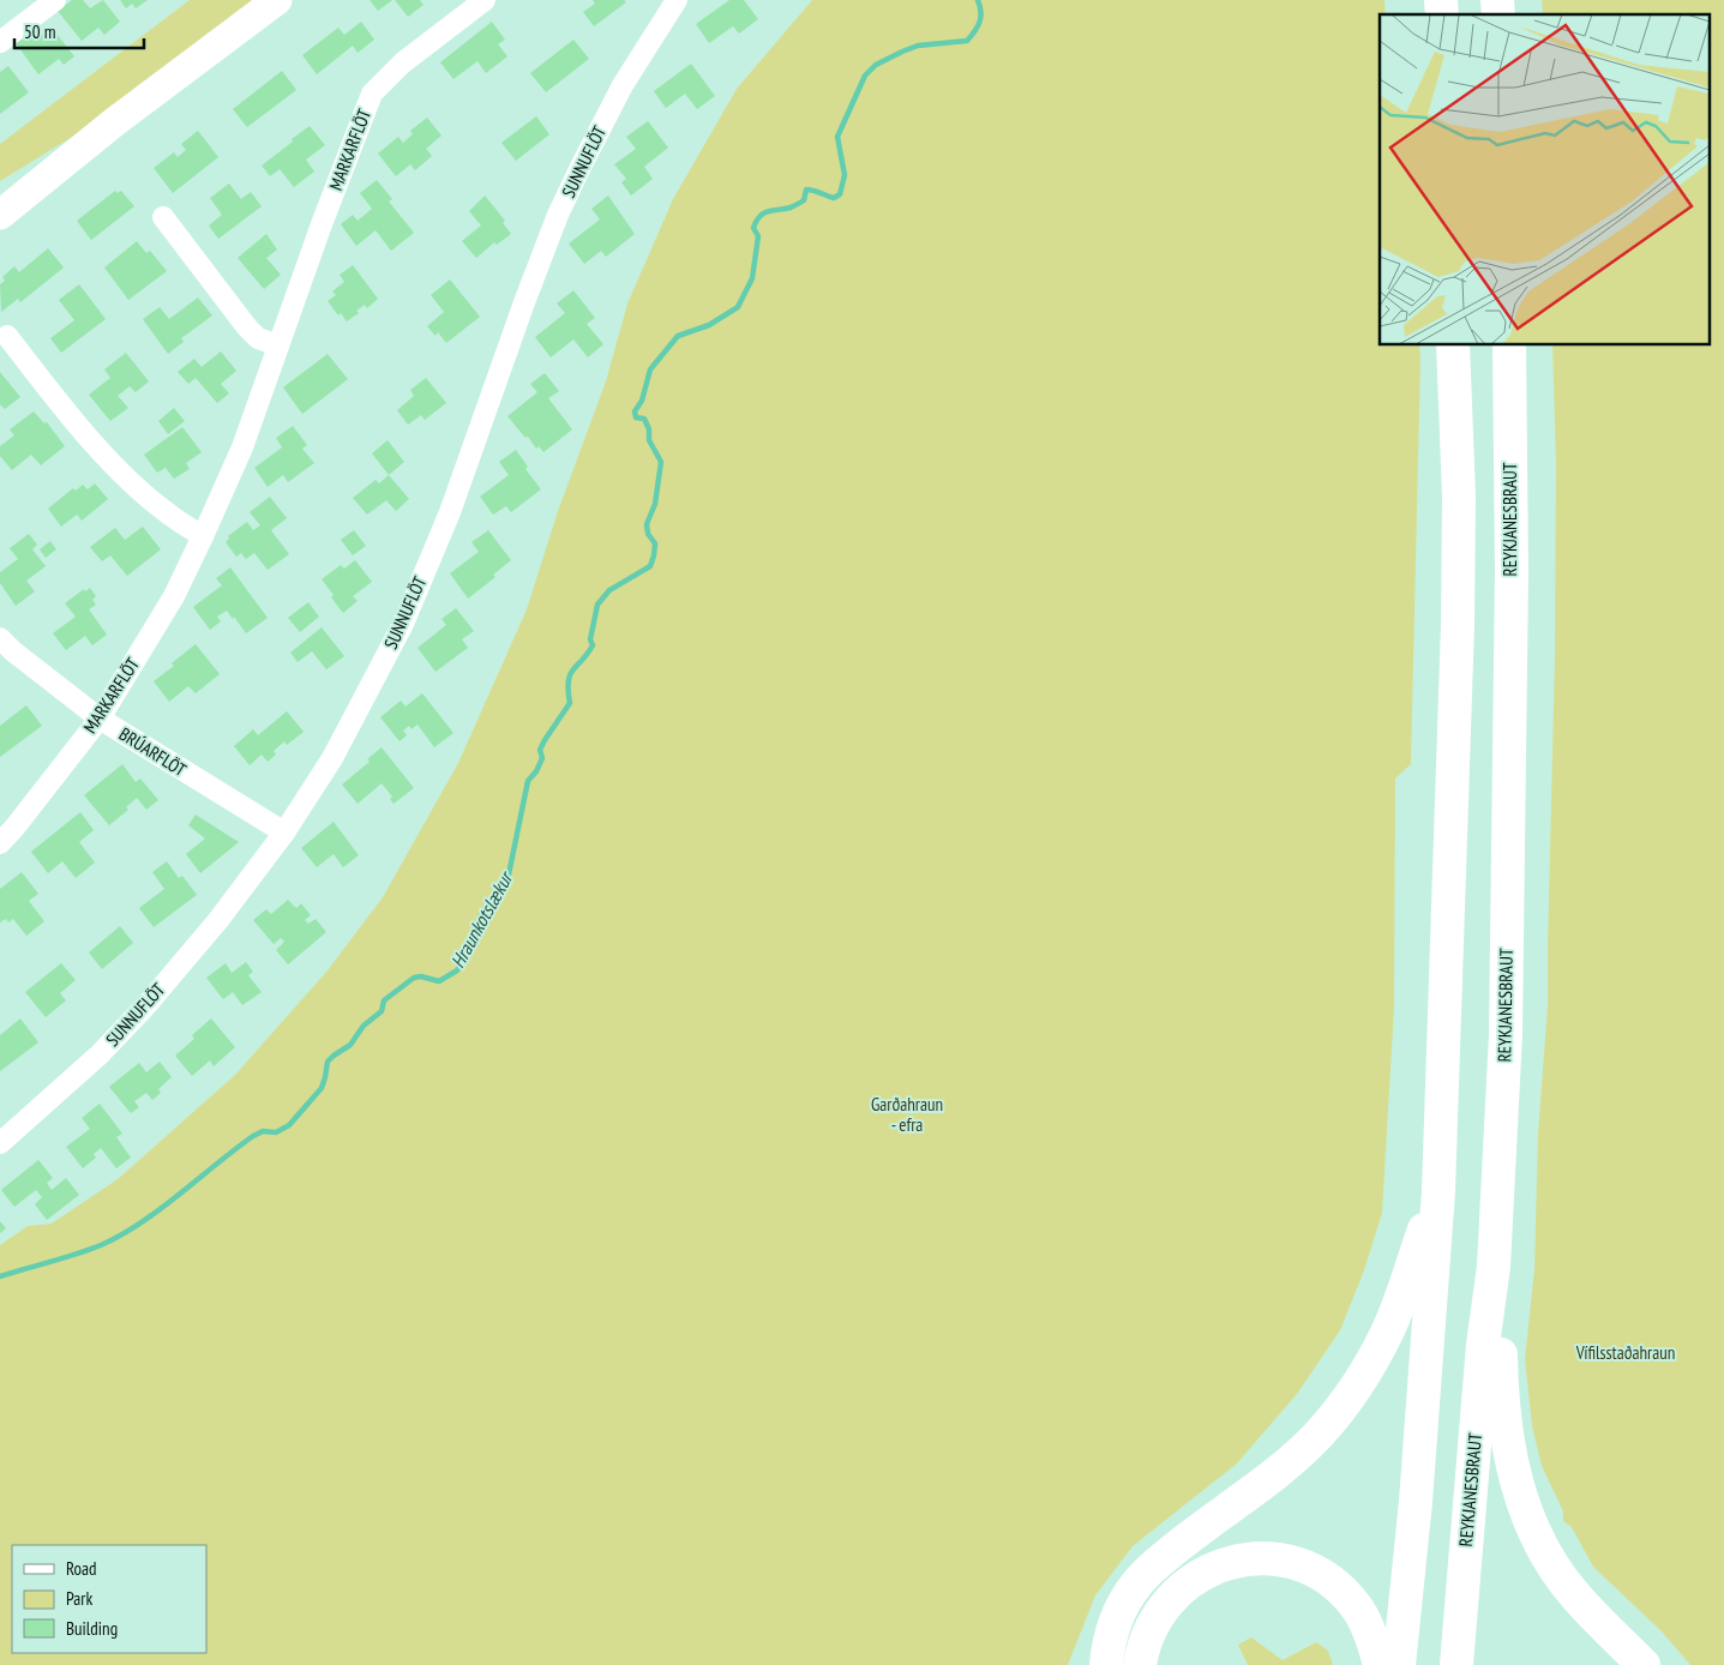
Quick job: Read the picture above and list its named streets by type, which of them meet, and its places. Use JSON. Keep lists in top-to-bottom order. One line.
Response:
{"streets":{"highway":["REYKJANESBRAUT"],"street":["MARKARFLÖT","SUNNUFLÖT","BRÚARFLÖT"]},"crossings":[["MARKARFLÖT","BRÚARFLÖT"],["SUNNUFLÖT","BRÚARFLÖT"]],"water":["Hraunkotslækur"],"parks":["Garðahraun - efra","Vífilsstaðahraun"],"legend":["Road","Park","Building"],"scale_bar":"50 m"}
